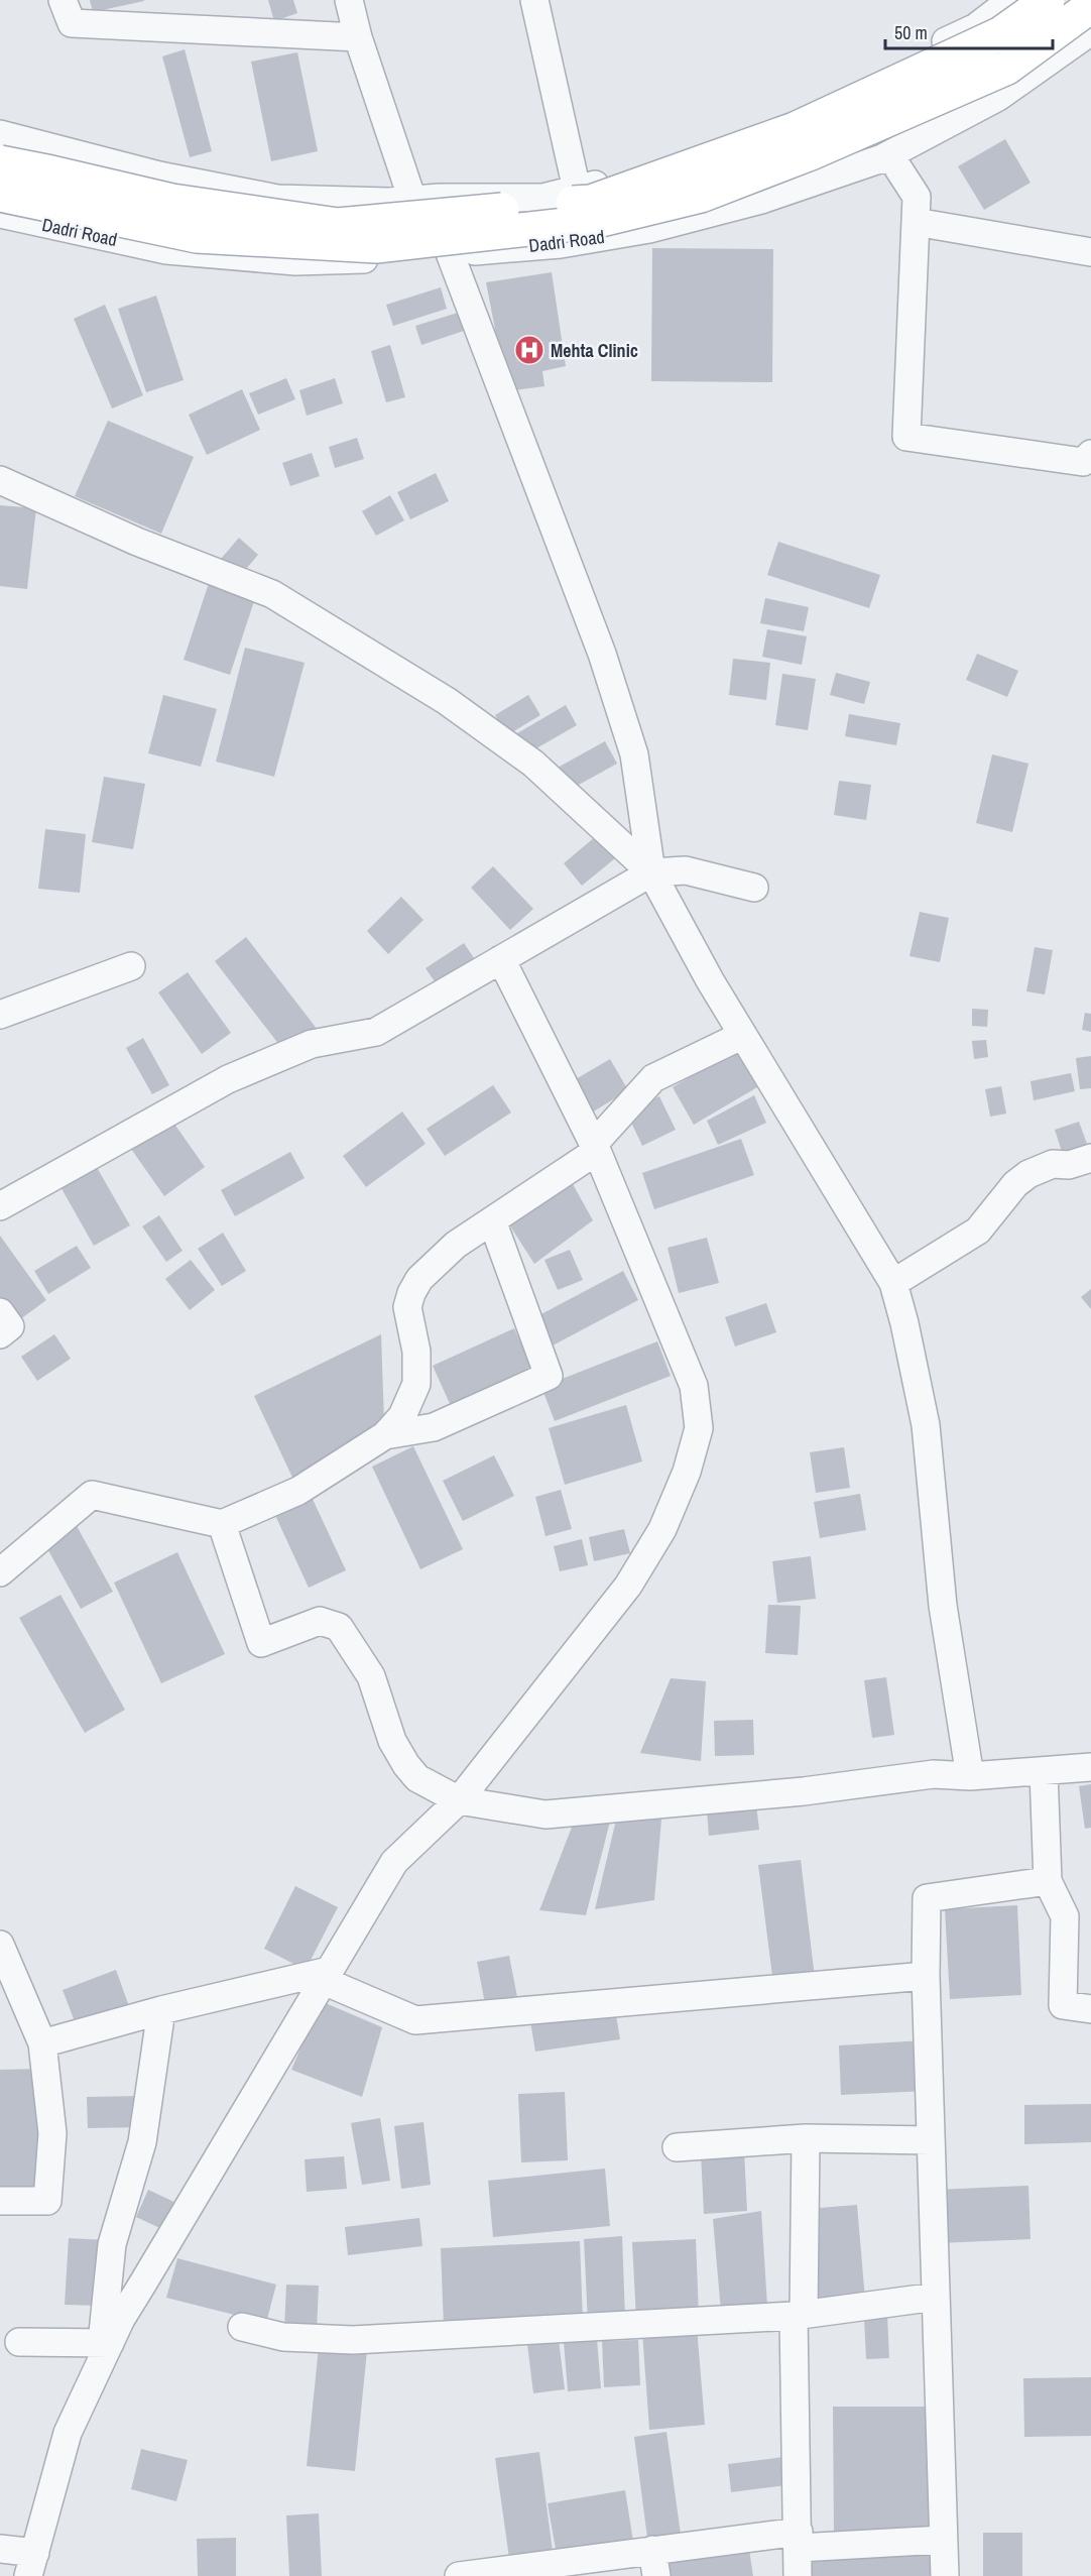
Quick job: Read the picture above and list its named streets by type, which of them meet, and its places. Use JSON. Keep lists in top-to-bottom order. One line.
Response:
{"streets":{"street":["Dadri Road"]},"places":{"hospital":["Mehta Clinic"]},"scale_bar":"50 m"}
